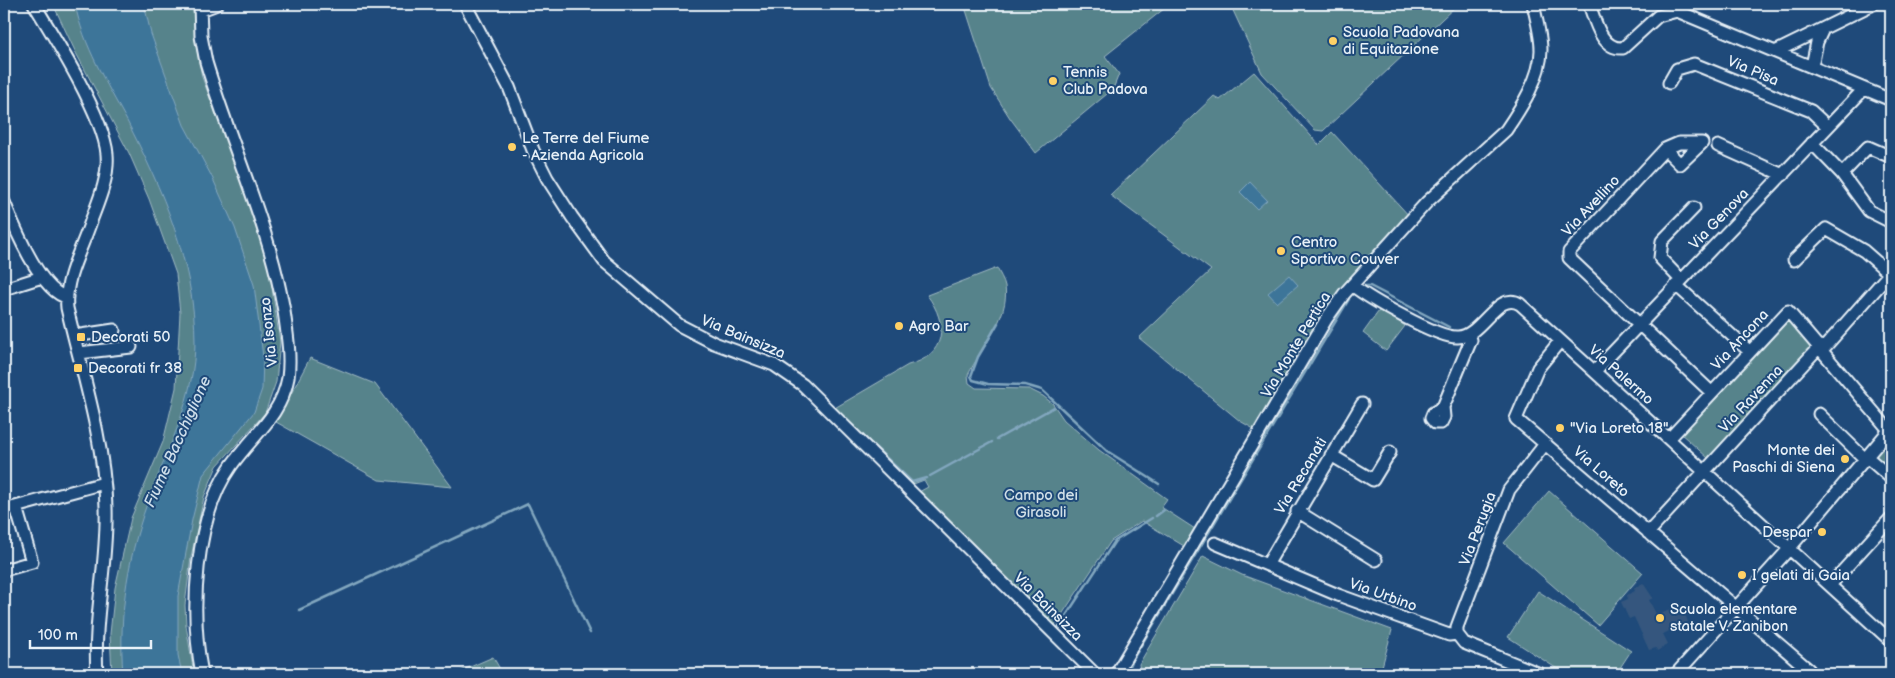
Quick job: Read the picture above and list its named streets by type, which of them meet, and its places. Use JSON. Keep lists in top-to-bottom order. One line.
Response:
{"streets":{"street":["Via Pisa","Via Avellino","Via Genova","Via Isonzo","Via Bainsizza","Via Ancona","Via Monte Pertica","Via Palermo","Via Ravenna","Via Loreto","Via Recanati","Via Perugia","Via Urbino"]},"crossings":[["Via Pisa","Via Genova"],["Via Avellino","Via Genova"],["Via Avellino","Via Ancona"],["Via Genova","Via Palermo"],["Via Ancona","Via Palermo"],["Via Ancona","Via Ravenna"],["Via Palermo","Via Ravenna"],["Via Palermo","Via Loreto"],["Via Ravenna","Via Loreto"],["Via Loreto","Via Perugia"],["Via Recanati","Via Urbino"],["Via Perugia","Via Urbino"]],"water":["Fiume Bacchiglione"],"parks":["Campo dei Girasoli"],"places":{"other":["Scuola Padovana di Equitazione","Tennis Club Padova","Le Terre del Fiume - Azienda Agricola","Centro Sportivo Couver","Agro Bar","\"Via Loreto 18\"","Monte dei Paschi di Siena","Despar","I gelati di Gaia","Scuola elementare statale V. Zanibon"],"transit":["Decorati 50","Decorati fr 38"]},"scale_bar":"100 m"}
